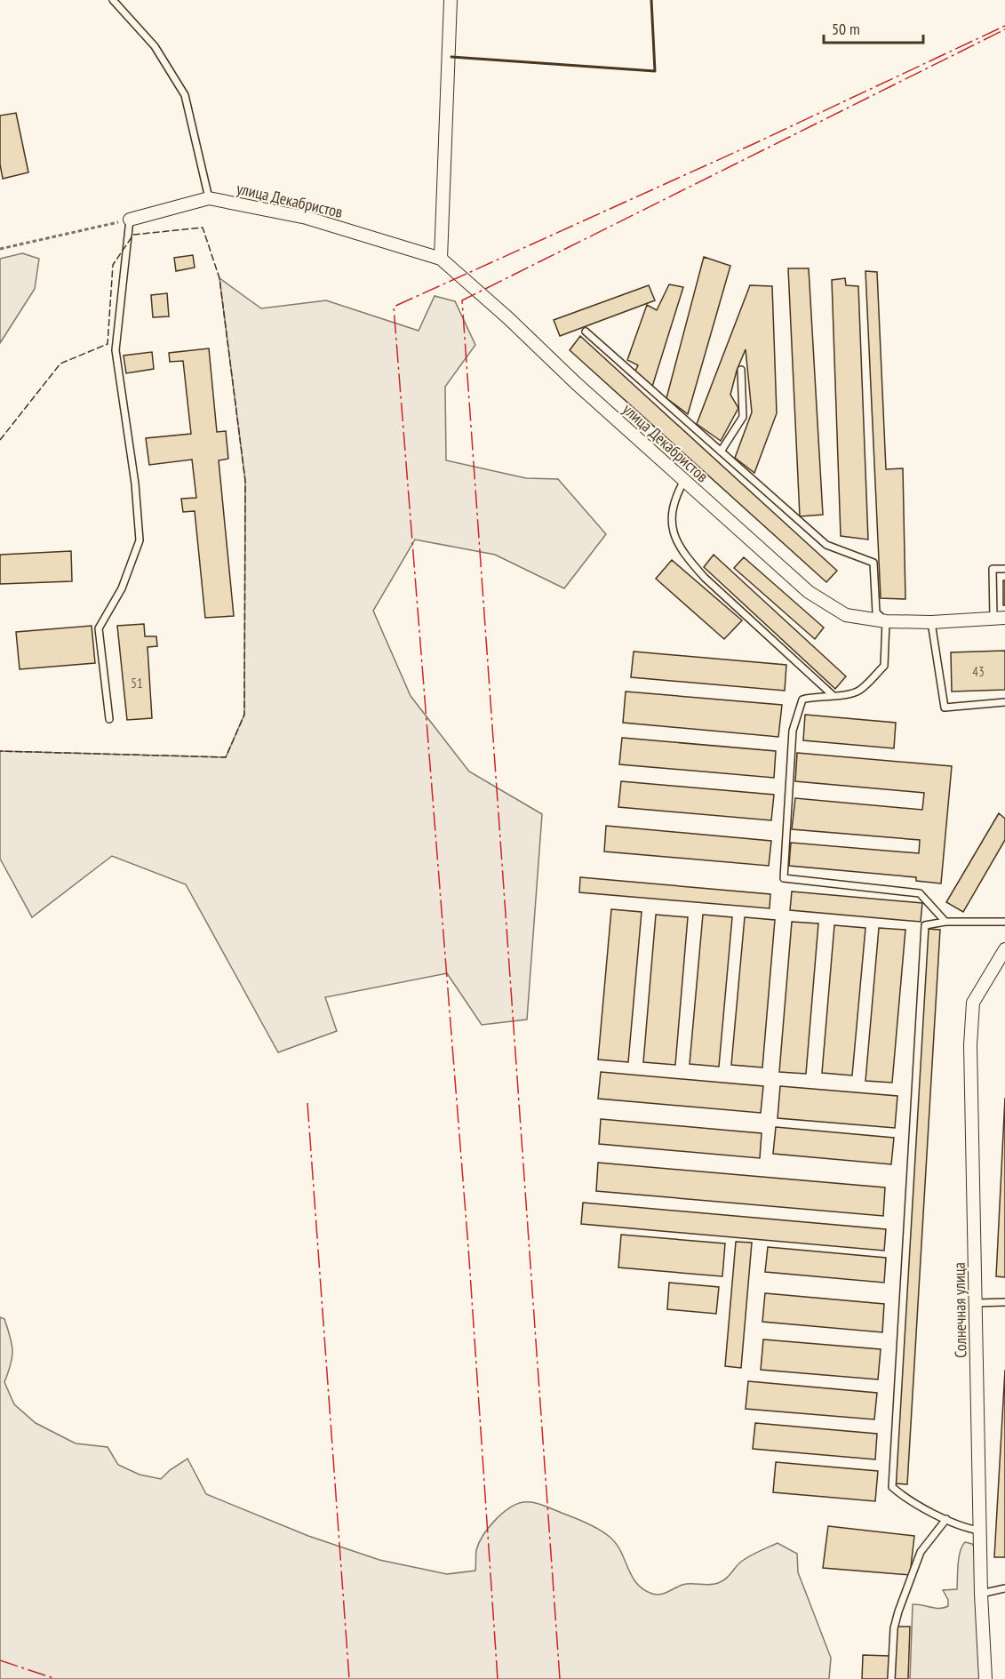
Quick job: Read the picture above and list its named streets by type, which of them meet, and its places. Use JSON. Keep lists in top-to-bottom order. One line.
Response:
{"streets":{"street":["улица Декабристов","Солнечная улица"]},"house_numbers":["43","51"],"scale_bar":"50 m"}
